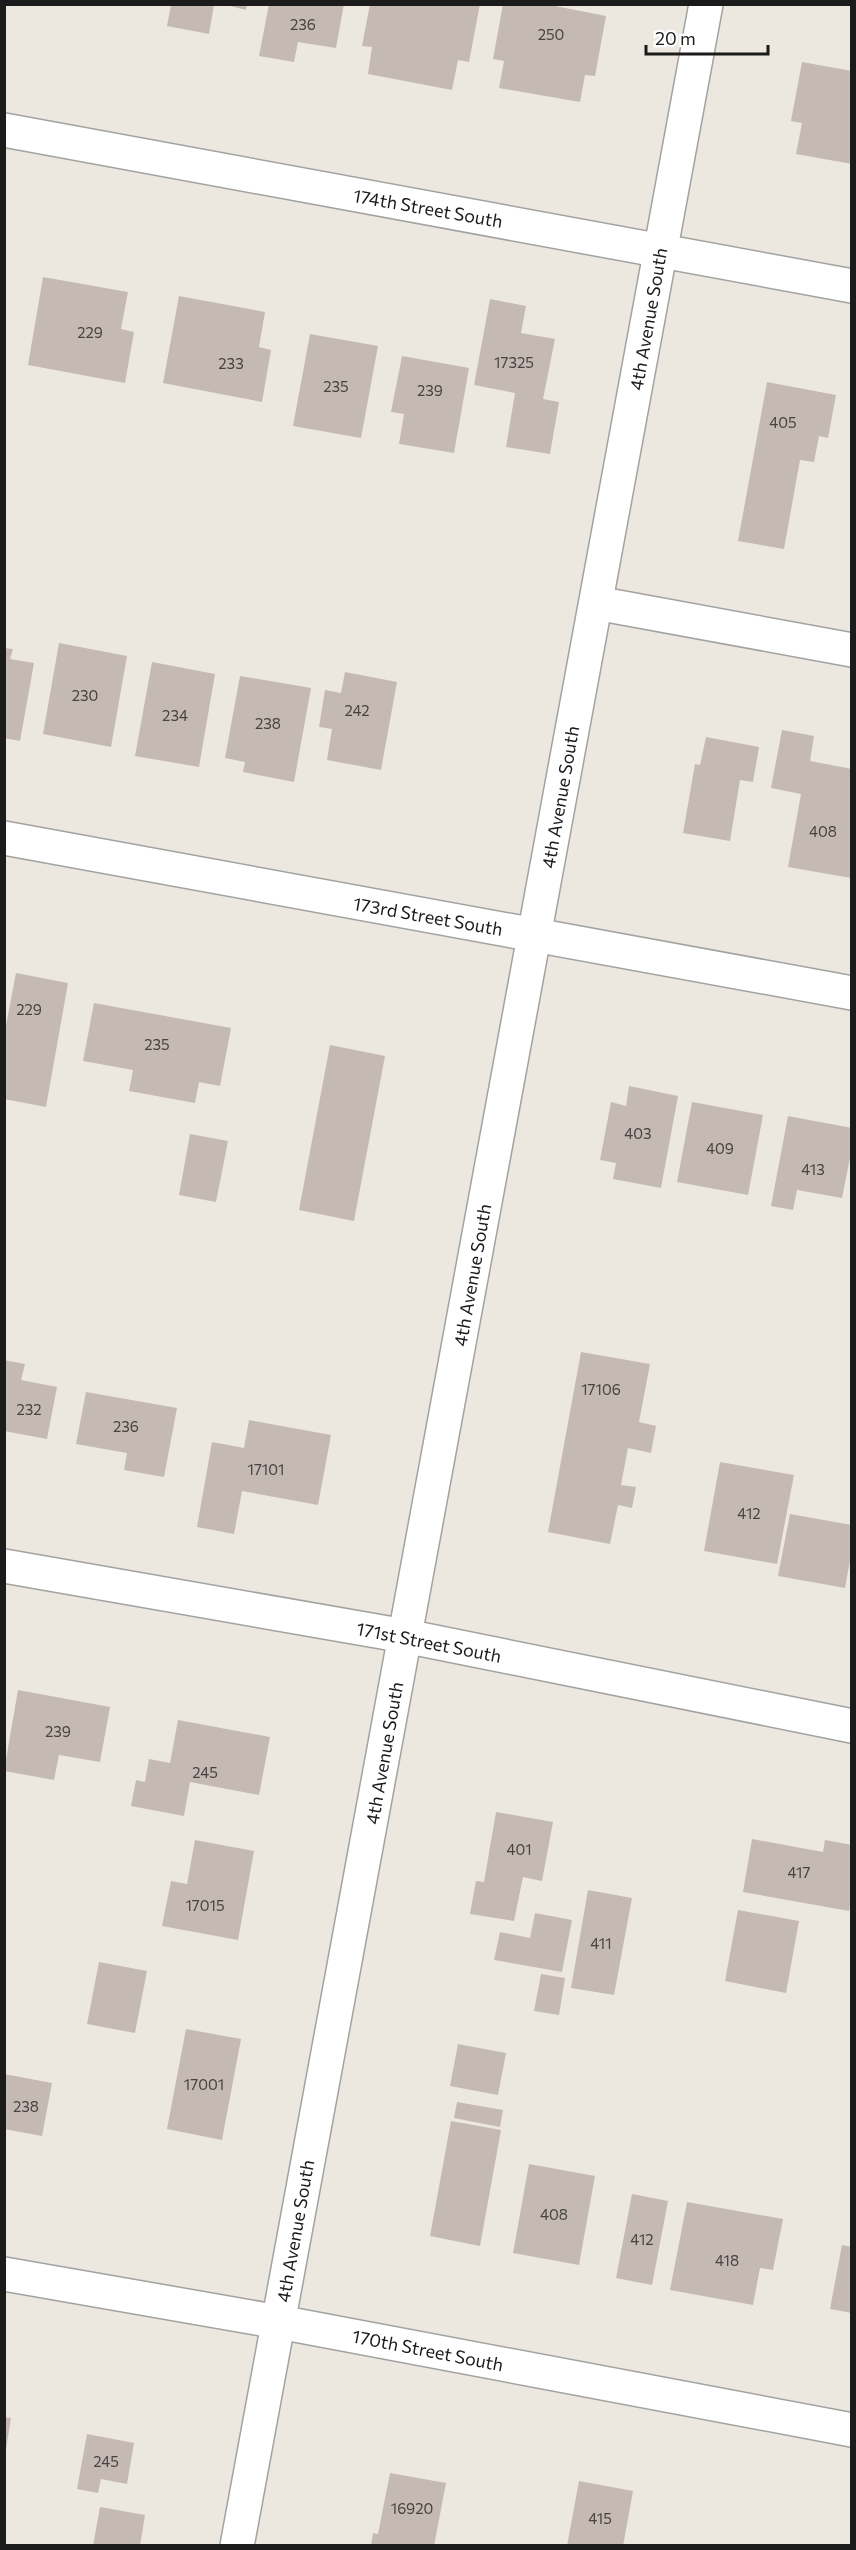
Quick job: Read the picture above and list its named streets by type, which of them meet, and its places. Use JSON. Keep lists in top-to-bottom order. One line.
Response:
{"streets":{"street":["174th Street South","4th Avenue South","173rd Street South","171st Street South","170th Street South"]},"crossings":[["174th Street South","4th Avenue South"],["4th Avenue South","173rd Street South"],["4th Avenue South","171st Street South"],["4th Avenue South","170th Street South"]],"house_numbers":["236","250","229","17325","233","235","239","405","230","242","234","238","408","229","235","403","409","413","17106","232","236","17101","412","239","245","401","417","17015","411","17001","238","408","412","418","245","16920","415"],"scale_bar":"20 m"}
